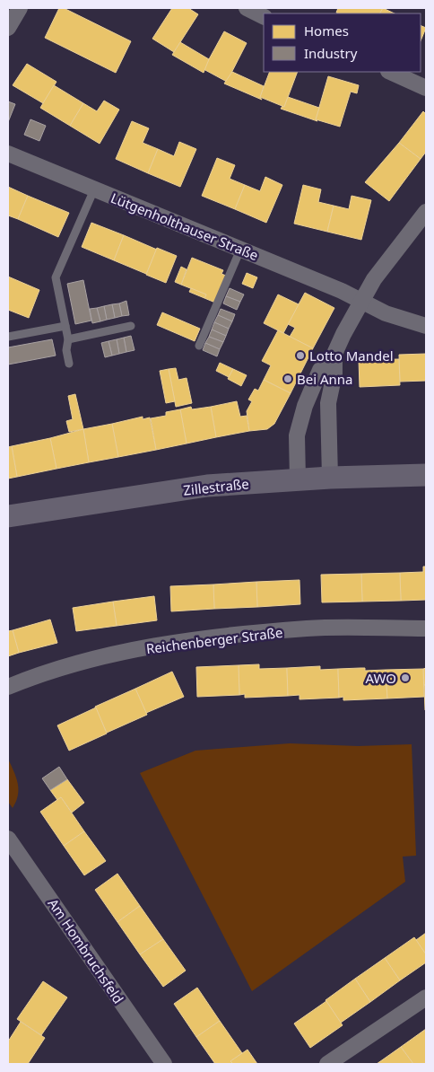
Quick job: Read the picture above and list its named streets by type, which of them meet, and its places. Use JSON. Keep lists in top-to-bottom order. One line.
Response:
{"streets":{"main road":["Zillestraße"],"street":["Lütgenholthauser Straße","Reichenberger Straße","Am Hombruchsfeld"]},"places":["Lotto Mandel","Bei Anna","AWO"],"legend":["Homes","Industry"]}
